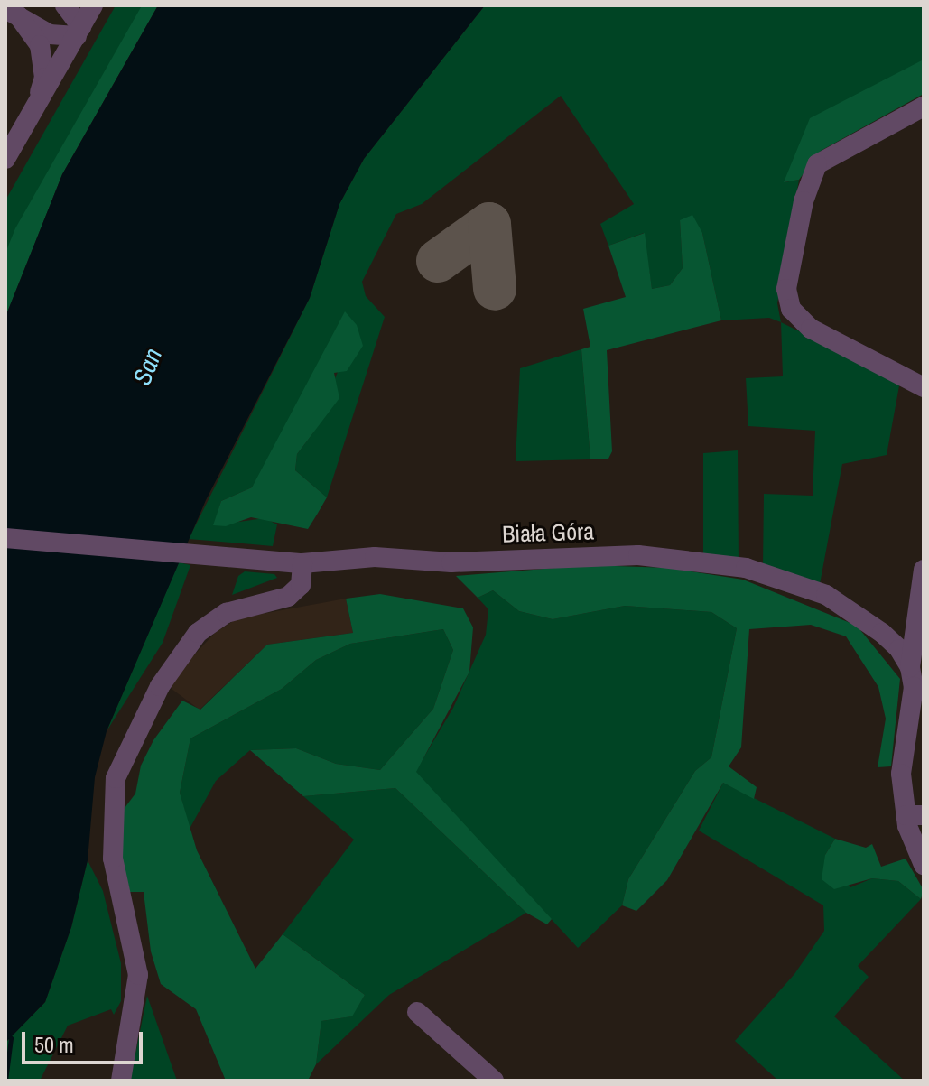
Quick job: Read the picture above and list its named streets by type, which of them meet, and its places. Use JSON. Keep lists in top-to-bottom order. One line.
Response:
{"streets":{"street":["Biała Góra"]},"water":["San"],"scale_bar":"50 m"}
